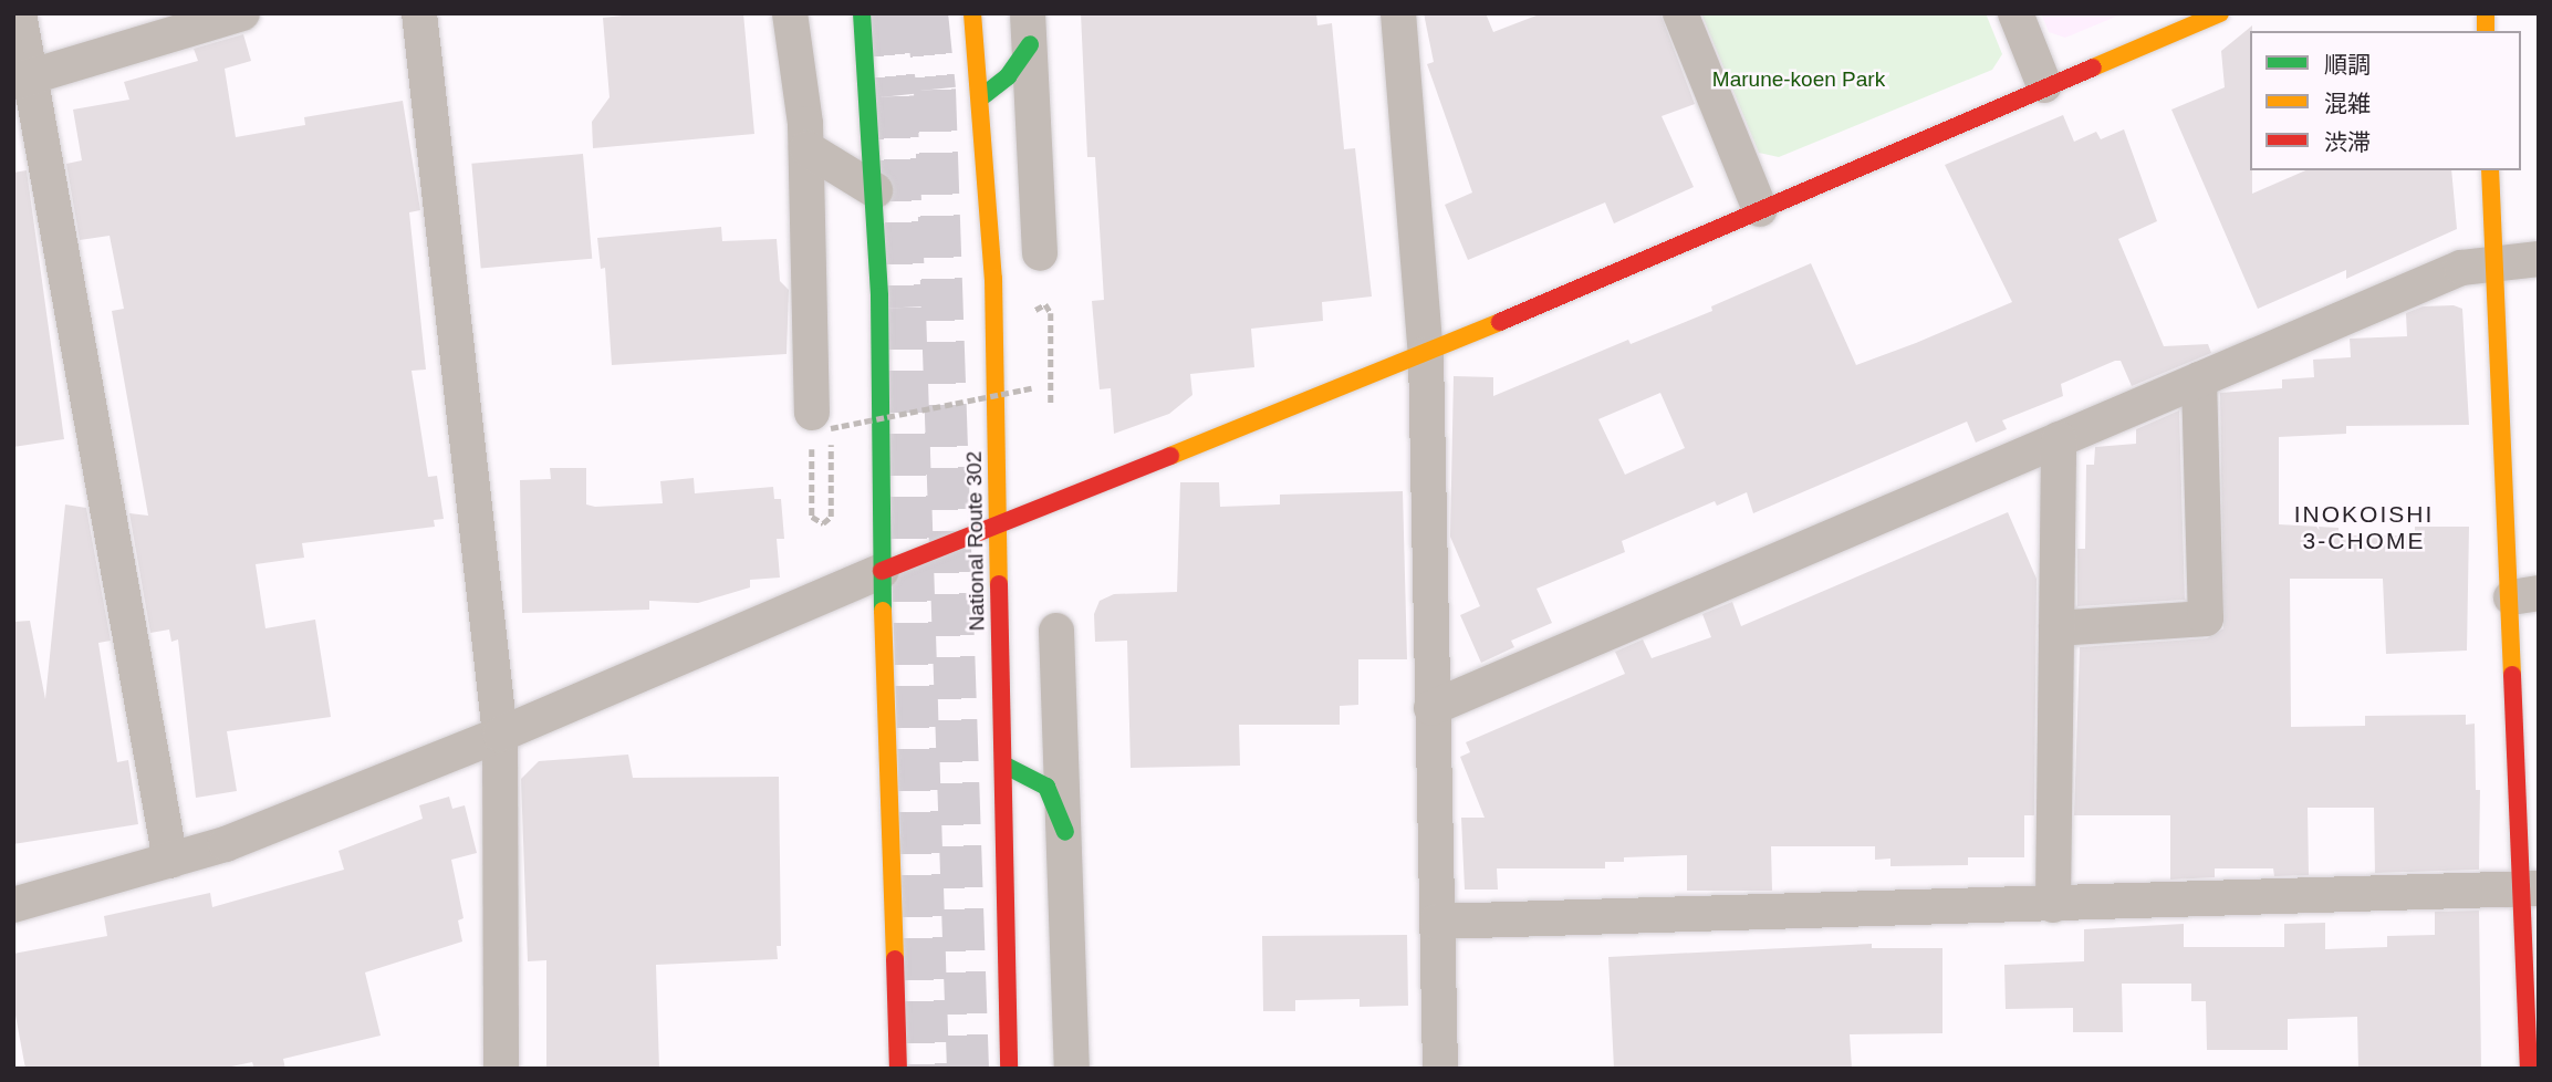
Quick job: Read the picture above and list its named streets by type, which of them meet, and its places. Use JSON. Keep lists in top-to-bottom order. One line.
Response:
{"streets":{"main road":["National Route 302"]},"districts":["INOKOISHI 3-CHOME"],"parks":["Marune-koen Park"],"legend":["順調","混雑","渋滞"]}
